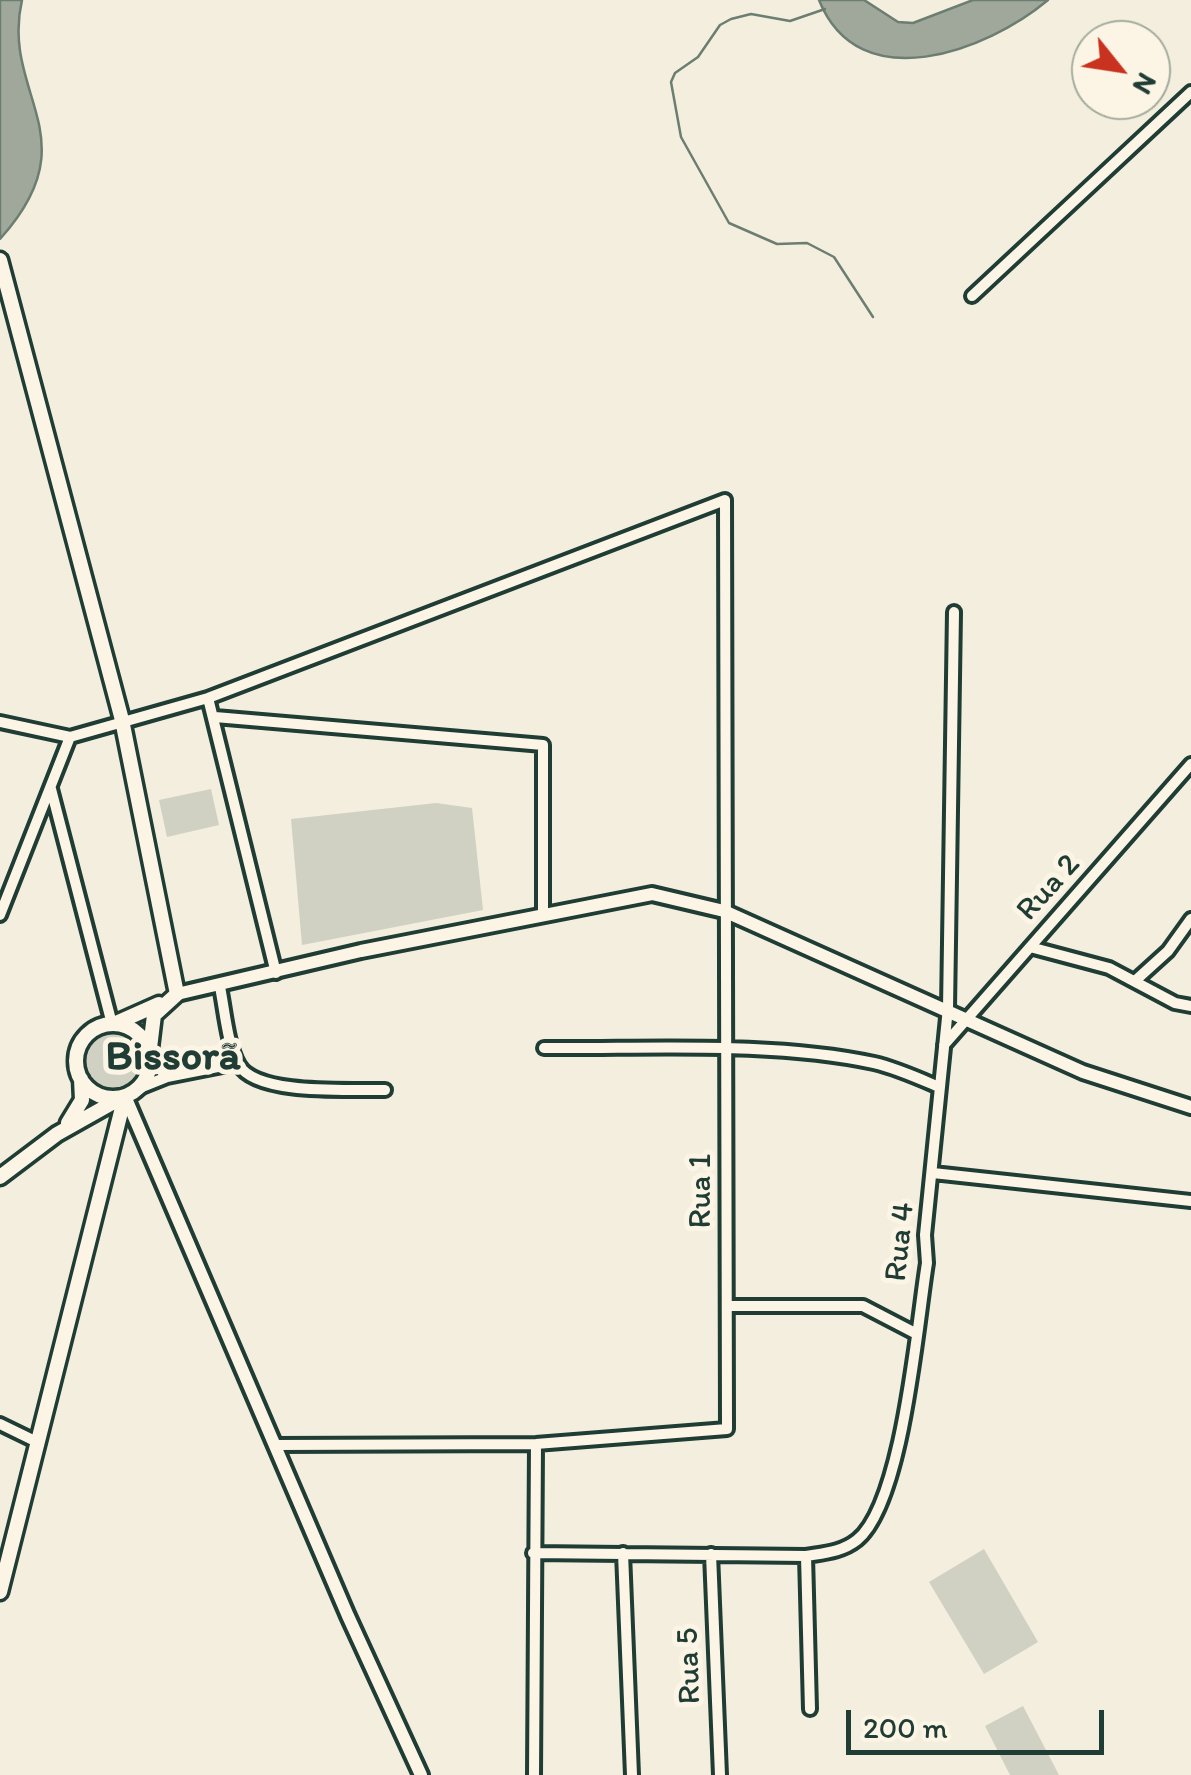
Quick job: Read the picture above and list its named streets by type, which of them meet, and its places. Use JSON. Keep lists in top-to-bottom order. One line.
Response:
{"streets":{"street":["Rua 2","Rua 1","Rua 4","Rua 5"]},"crossings":[["Rua 2","Rua 4"],["Rua 4","Rua 5"]],"districts":["Bissorã"],"scale_bar":"200 m","north":"bottom right"}
